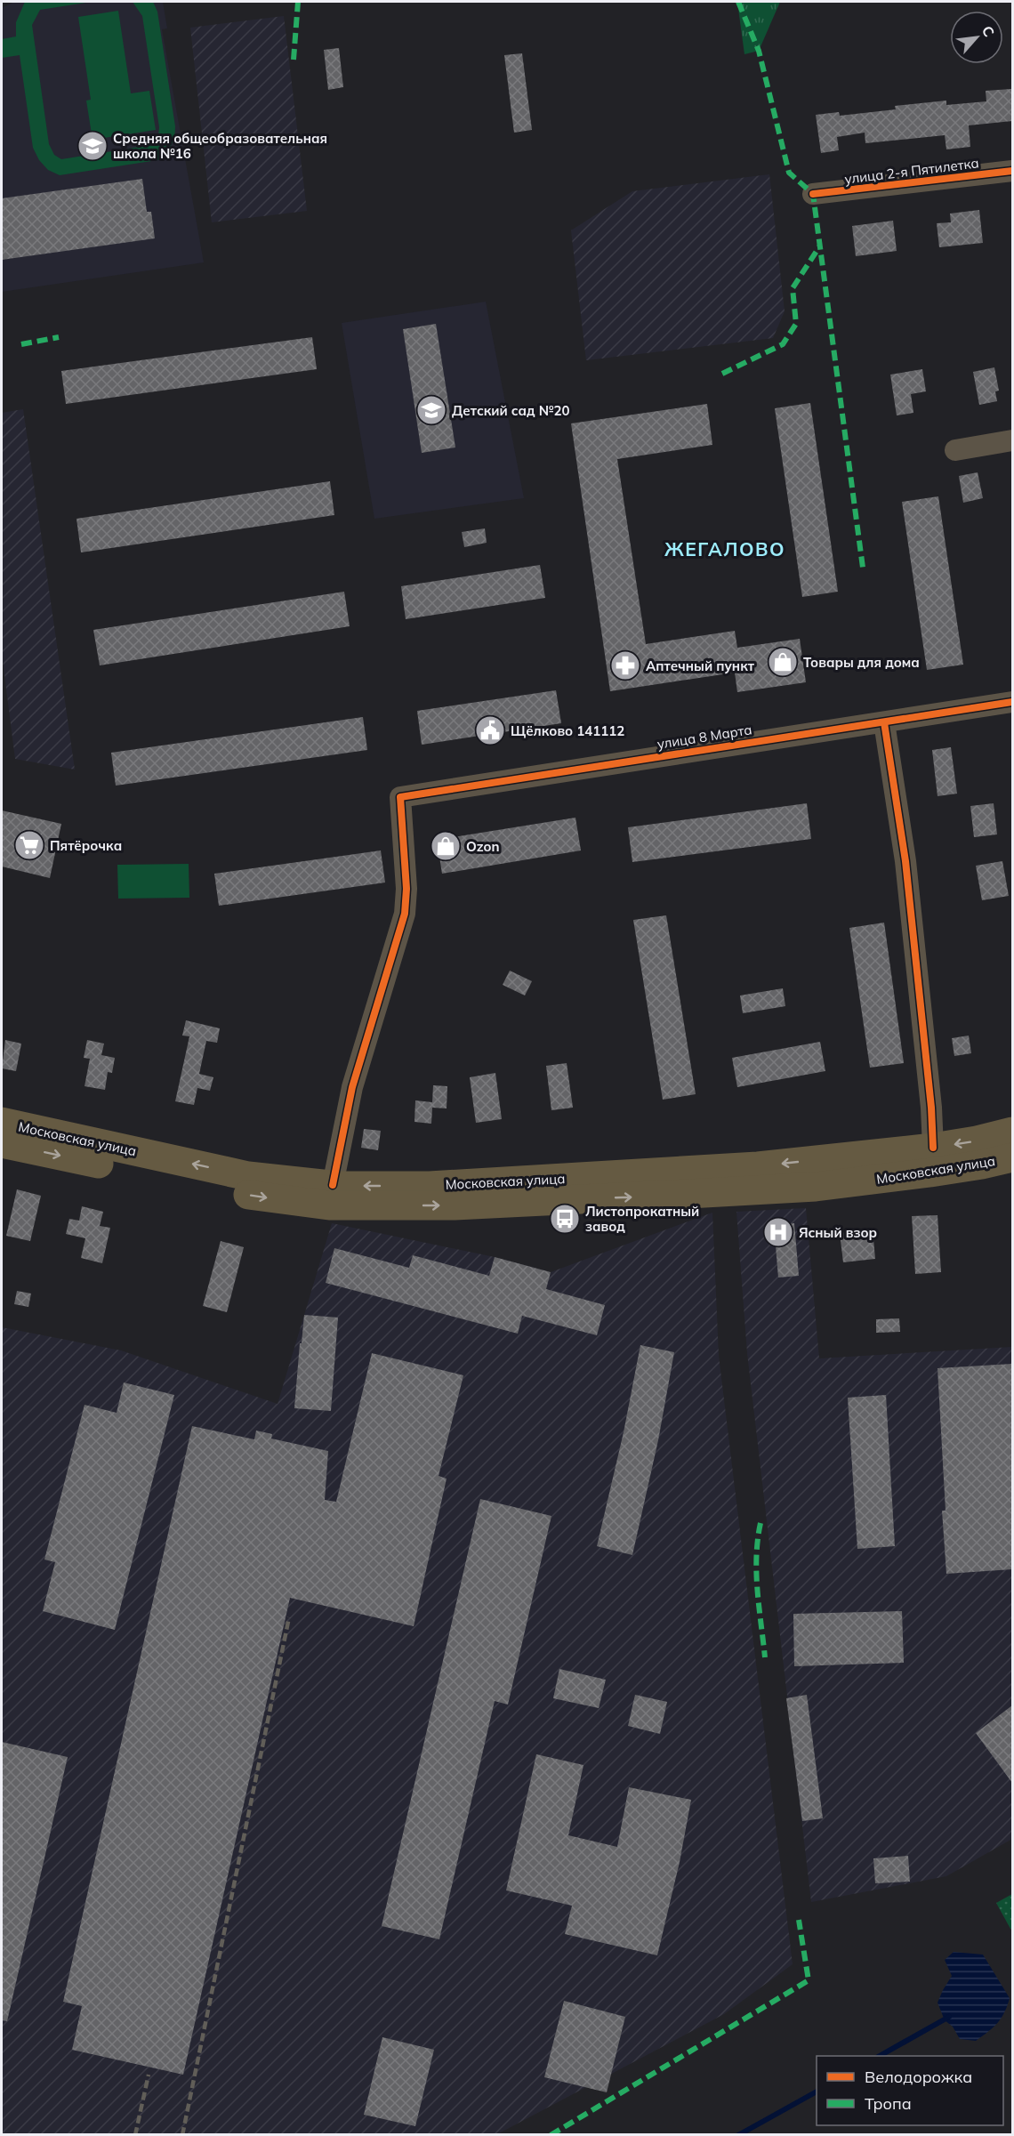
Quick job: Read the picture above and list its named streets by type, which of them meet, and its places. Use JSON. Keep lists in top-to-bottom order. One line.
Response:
{"streets":{"main road":["Московская улица"],"street":["улица 2-я Пятилетка","улица 8 Марта"]},"crossings":[["улица 8 Марта","Московская улица"]],"districts":["ЖЕГАЛОВО"],"places":{"school or university":["Средняя общеобразовательная школа №16","Детский сад №20"],"shop":["Товары для дома","Ozon"],"pharmacy":["Аптечный пункт"],"public building":["Щёлково 141112"],"supermarket":["Пятёрочка"],"bus stop":["Листопрокатный завод"],"hospital":["Ясный взор"]},"legend":["Велодорожка","Тропа"],"north":"top right"}
